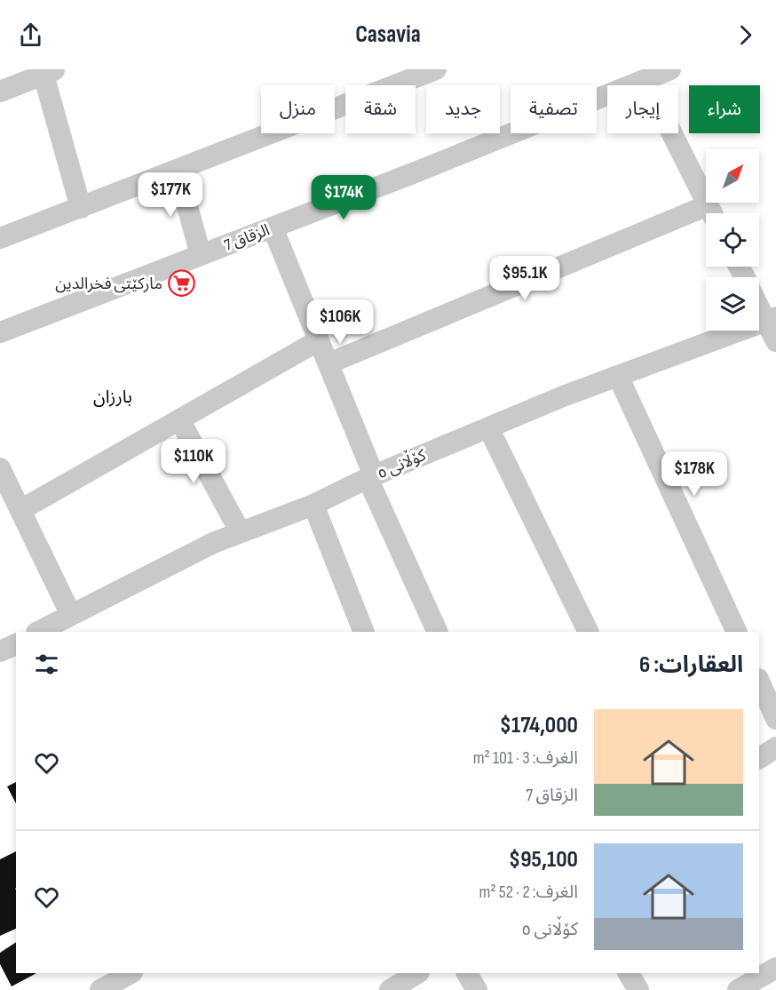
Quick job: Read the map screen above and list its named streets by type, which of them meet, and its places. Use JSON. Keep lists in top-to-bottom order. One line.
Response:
{"streets":{"street":["الزقاق 7","کۆڵانی ٥"]},"districts":["بارزان"],"places":{"supermarket":["مارکێتی فخرالدین"]},"north":"top right","page":{"header":"Casavia","chip":["شراء","إيجار","تصفية","جديد","شقة","منزل"],"price":["$177K","$174K","$95.1K","$106K","$110K","$178K"],"heading":"العقارات: 6","list":[{"name":"$174,000","note":"الغرف: 3 · 101 m² · الزقاق 7"},{"name":"$95,100","note":"الغرف: 2 · 52 m² · کۆڵانی ٥"}]}}
